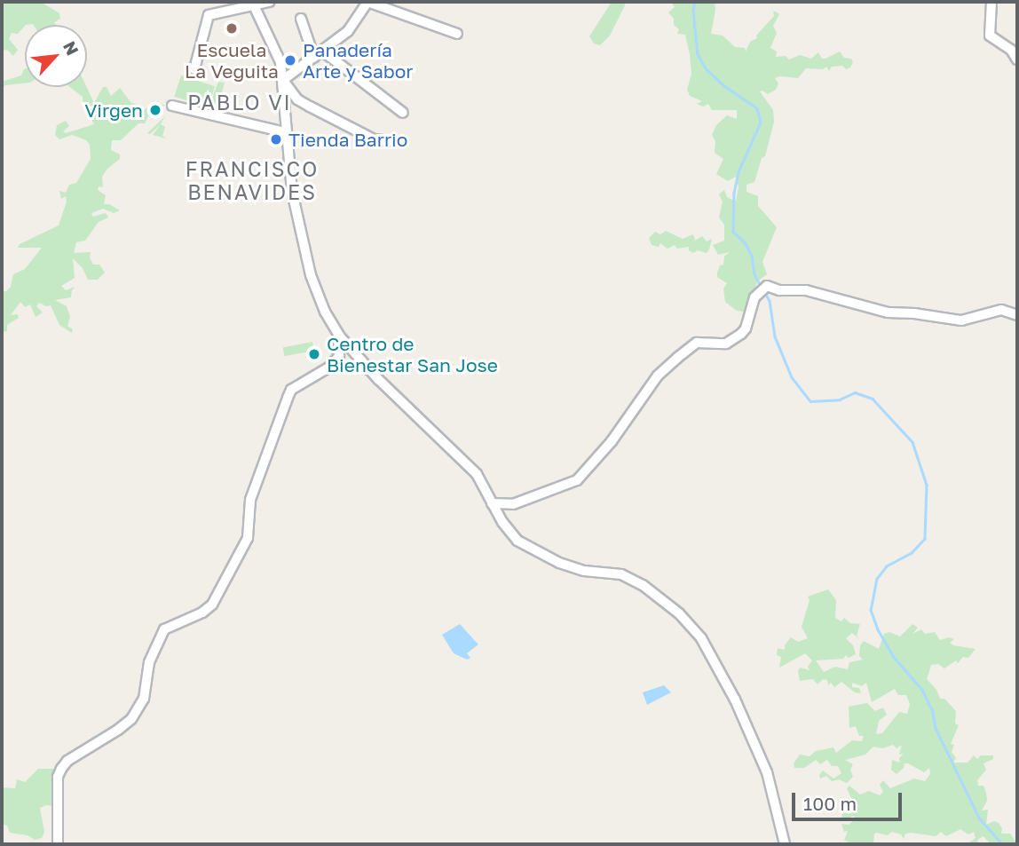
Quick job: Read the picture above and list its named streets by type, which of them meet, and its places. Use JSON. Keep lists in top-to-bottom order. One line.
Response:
{"districts":["PABLO VI","FRANCISCO BENAVIDES"],"places":["Escuela La Veguita","Panadería Arte y Sabor","Virgen","Tienda Barrio","Centro de Bienestar San Jose"],"scale_bar":"100 m","north":"top right"}
